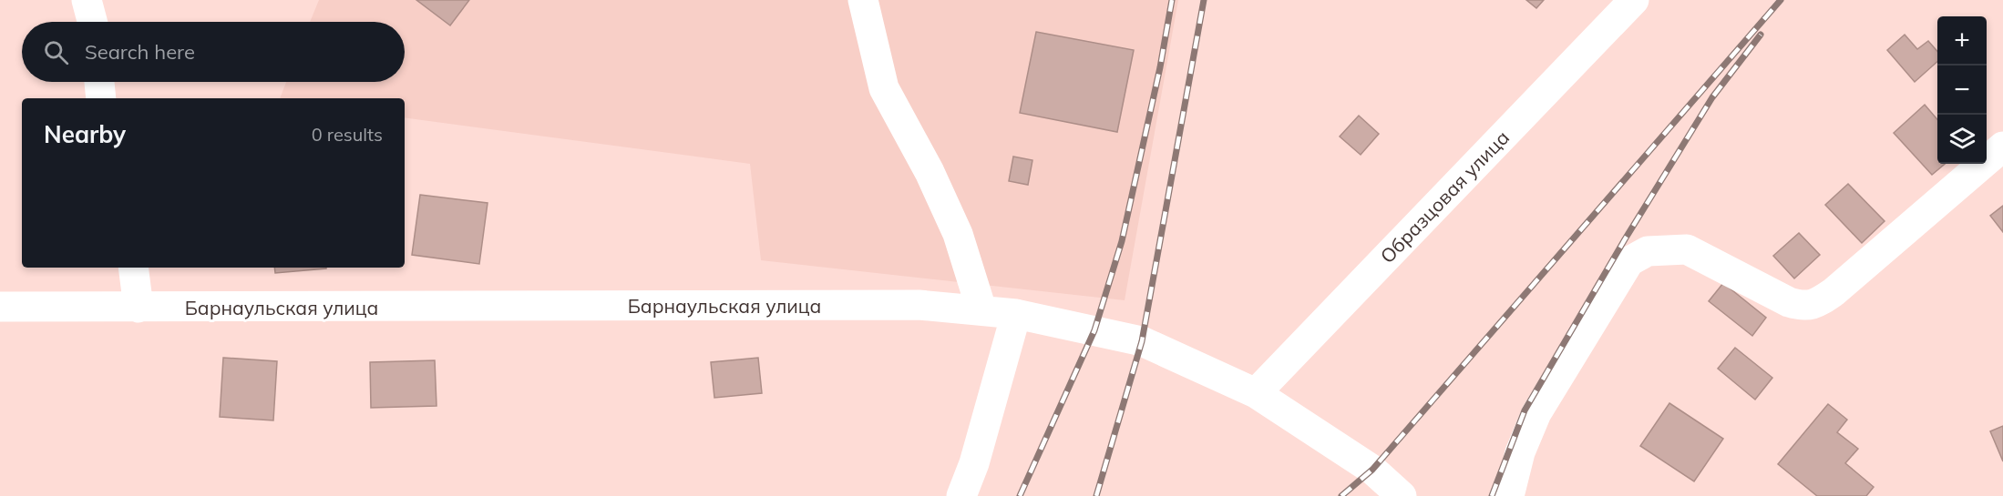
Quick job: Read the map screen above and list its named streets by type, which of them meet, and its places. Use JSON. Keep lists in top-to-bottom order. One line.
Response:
{"streets":{"street":["Образцовая улица","Барнаульская улица"]},"crossings":[["Образцовая улица","Барнаульская улица"]],"page":{"map_buttons":["+","−"],"search":"Search here","heading":["Nearby","0 results"]}}
